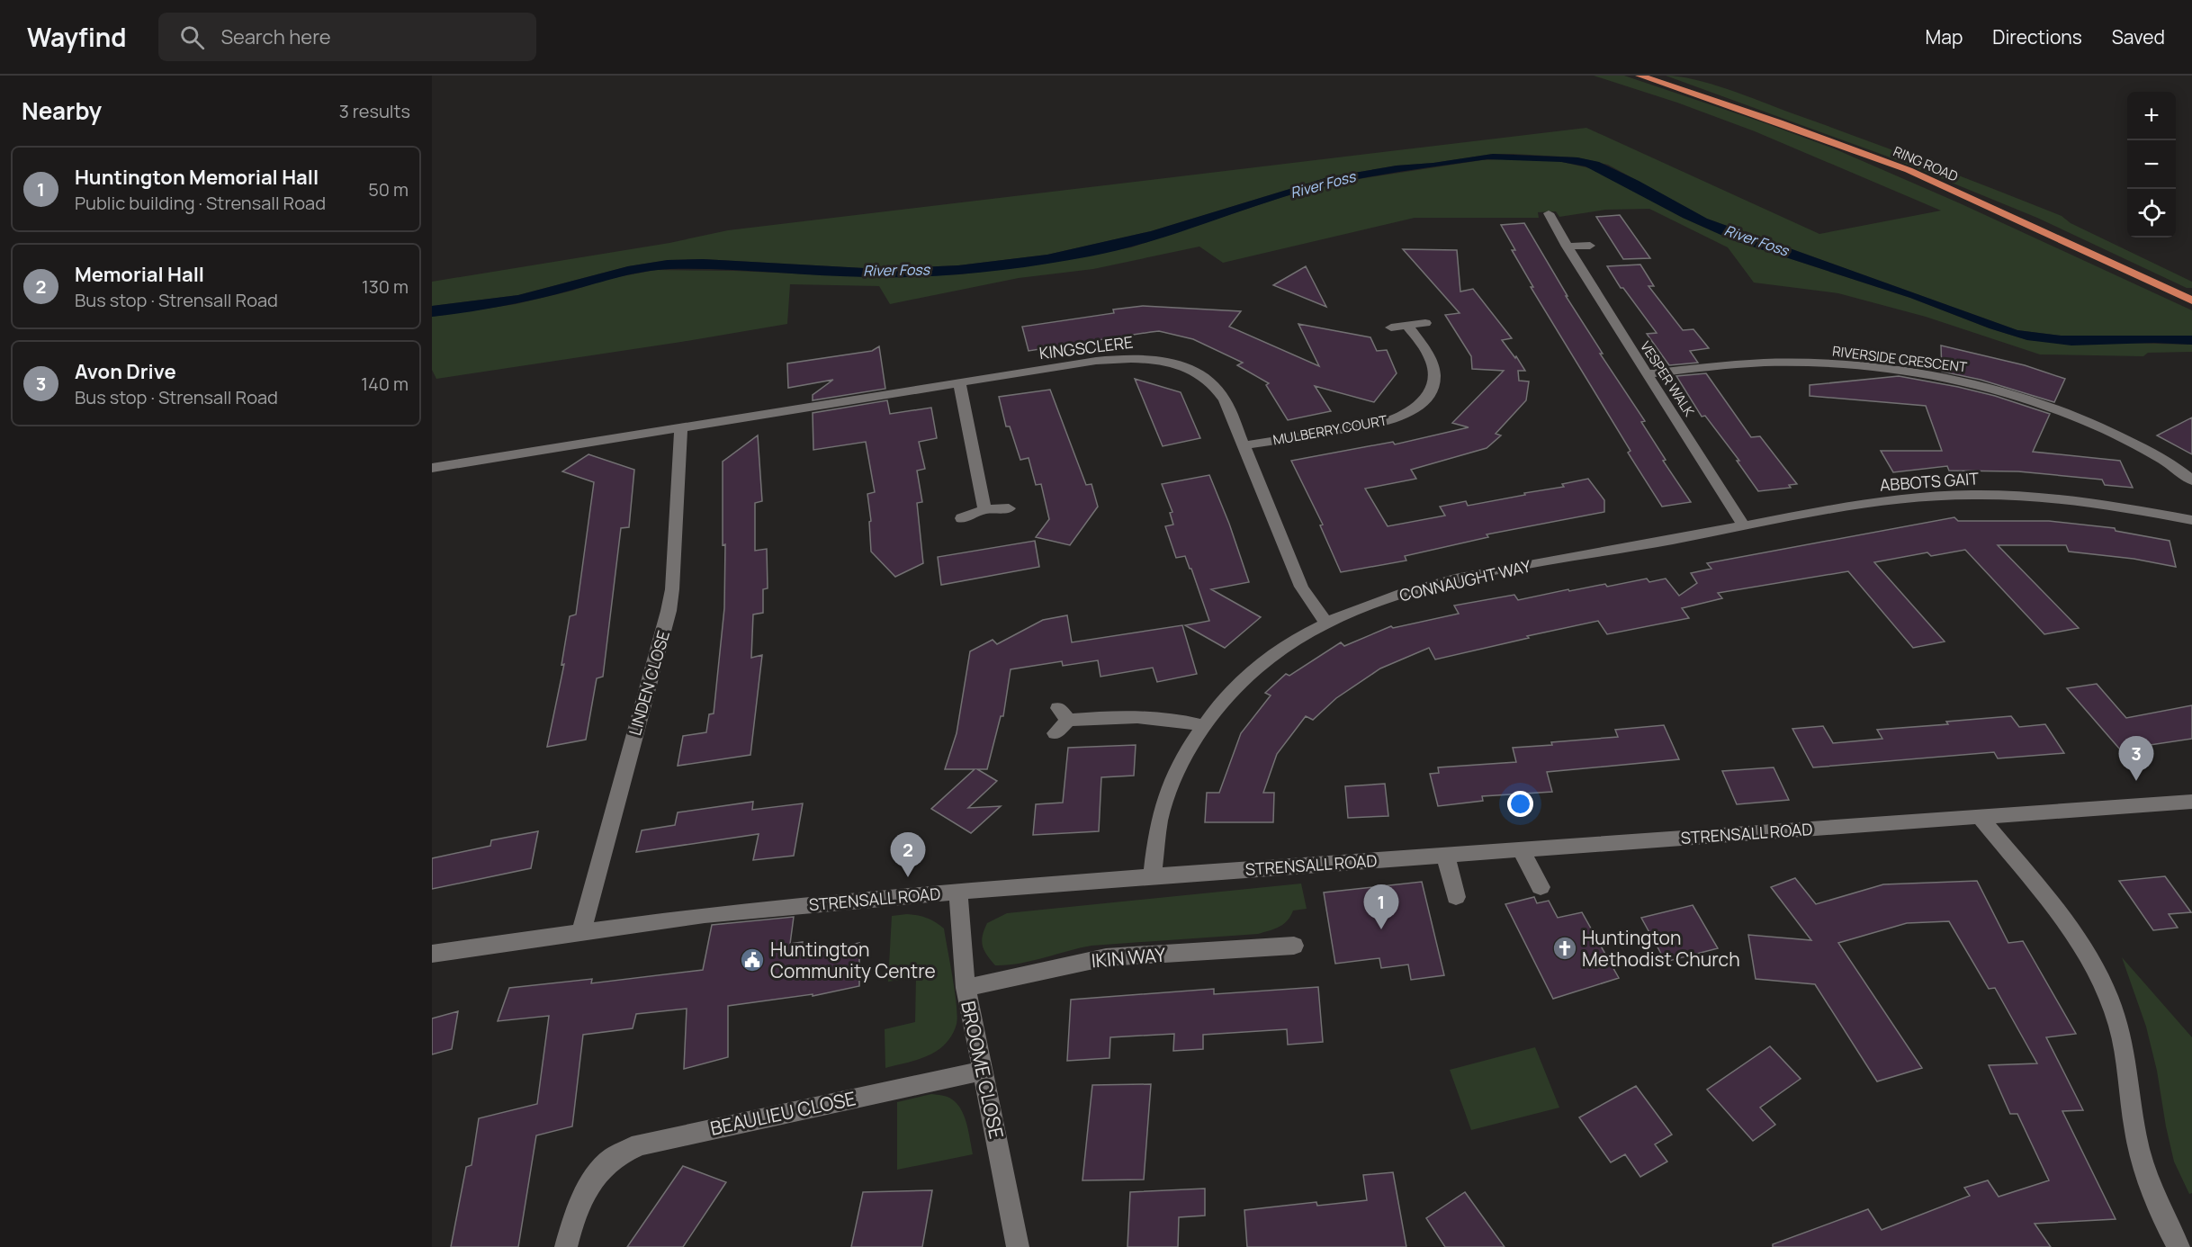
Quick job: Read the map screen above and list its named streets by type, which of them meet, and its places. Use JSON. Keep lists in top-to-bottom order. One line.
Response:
{"streets":{"highway":["RING ROAD"],"street":["KINGSCLERE","RIVERSIDE CRESCENT","VESPER WALK","MULBERRY COURT","ABBOTS GAIT","CONNAUGHT WAY","LINDEN CLOSE","STRENSALL ROAD","IKIN WAY","BROOME CLOSE","BEAULIEU CLOSE"]},"crossings":[["KINGSCLERE","MULBERRY COURT"],["KINGSCLERE","CONNAUGHT WAY"],["KINGSCLERE","LINDEN CLOSE"],["RIVERSIDE CRESCENT","VESPER WALK"],["VESPER WALK","ABBOTS GAIT"],["ABBOTS GAIT","CONNAUGHT WAY"],["CONNAUGHT WAY","STRENSALL ROAD"],["LINDEN CLOSE","STRENSALL ROAD"],["STRENSALL ROAD","BROOME CLOSE"],["IKIN WAY","BROOME CLOSE"],["BROOME CLOSE","BEAULIEU CLOSE"]],"water":["River Foss"],"places":{"church":["Huntington Methodist Church"],"public building":["Huntington Community Centre"]},"page":{"header":"Wayfind","search":"Search here","nav":["Map","Directions","Saved"],"heading":["Nearby","3 results"],"map_buttons":["+","−"],"list":[{"mark":"1","name":"Huntington Memorial Hall","note":"Public building · Strensall Road","value":"50 m"},{"mark":"2","name":"Memorial Hall","note":"Bus stop · Strensall Road","value":"130 m"},{"mark":"3","name":"Avon Drive","note":"Bus stop · Strensall Road","value":"140 m"}],"pins":["3","2","1"]}}
